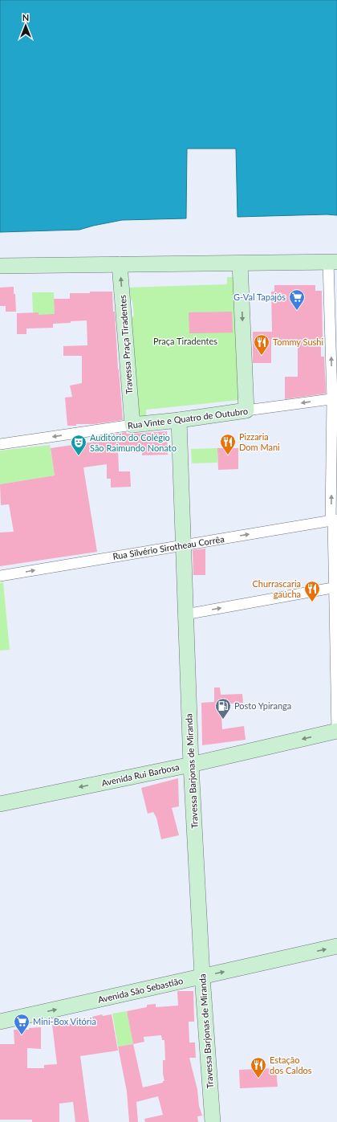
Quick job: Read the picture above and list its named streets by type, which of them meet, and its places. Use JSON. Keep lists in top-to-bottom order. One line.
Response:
{"streets":{"street":["Travessa Praça Tiradentes","Rua Vinte e Quatro de Outubro","Rua Silvério Sirotheau Corrêa","Travessa Barjonas de Miranda","Avenida Rui Barbosa","Avenida São Sebastião"]},"crossings":[["Travessa Praça Tiradentes","Rua Vinte e Quatro de Outubro"],["Rua Vinte e Quatro de Outubro","Travessa Barjonas de Miranda"],["Rua Silvério Sirotheau Corrêa","Travessa Barjonas de Miranda"],["Travessa Barjonas de Miranda","Avenida Rui Barbosa"],["Travessa Barjonas de Miranda","Avenida São Sebastião"]],"one_way":["Rua Vinte e Quatro de Outubro","Avenida Rui Barbosa","Avenida São Sebastião"],"parks":["Praça Tiradentes"],"places":{"supermarket":["G-Val Tapajós","Mini-Box Vitória"],"restaurant":["Tommy Sushi","Pizzaria Dom Mani","Churrascaria gaúcha","Estação dos Caldos"],"theatre":["Auditório do Colégio São Raimundo Nonato"],"fuel station":["Posto Ypiranga"]},"north":"top"}
